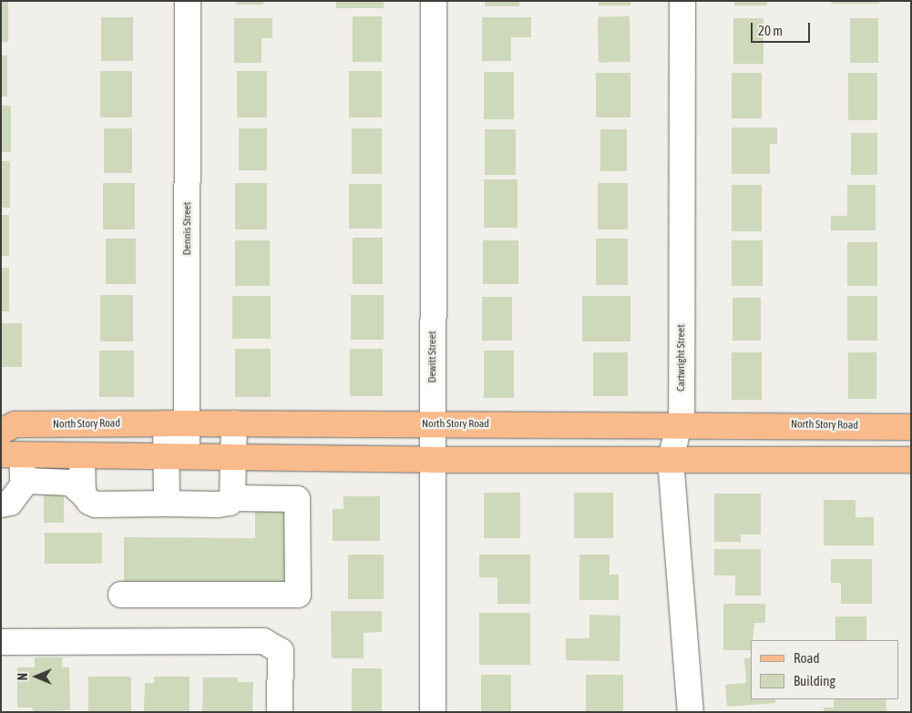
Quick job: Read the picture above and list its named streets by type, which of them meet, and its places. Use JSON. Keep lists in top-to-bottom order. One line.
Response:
{"streets":{"main road":["North Story Road"],"street":["Dennis Street","Dewitt Street","Cartwright Street"]},"crossings":[["Dennis Street","North Story Road"],["Dewitt Street","North Story Road"],["Cartwright Street","North Story Road"]],"legend":["Road","Building"],"scale_bar":"20 m","north":"left"}
